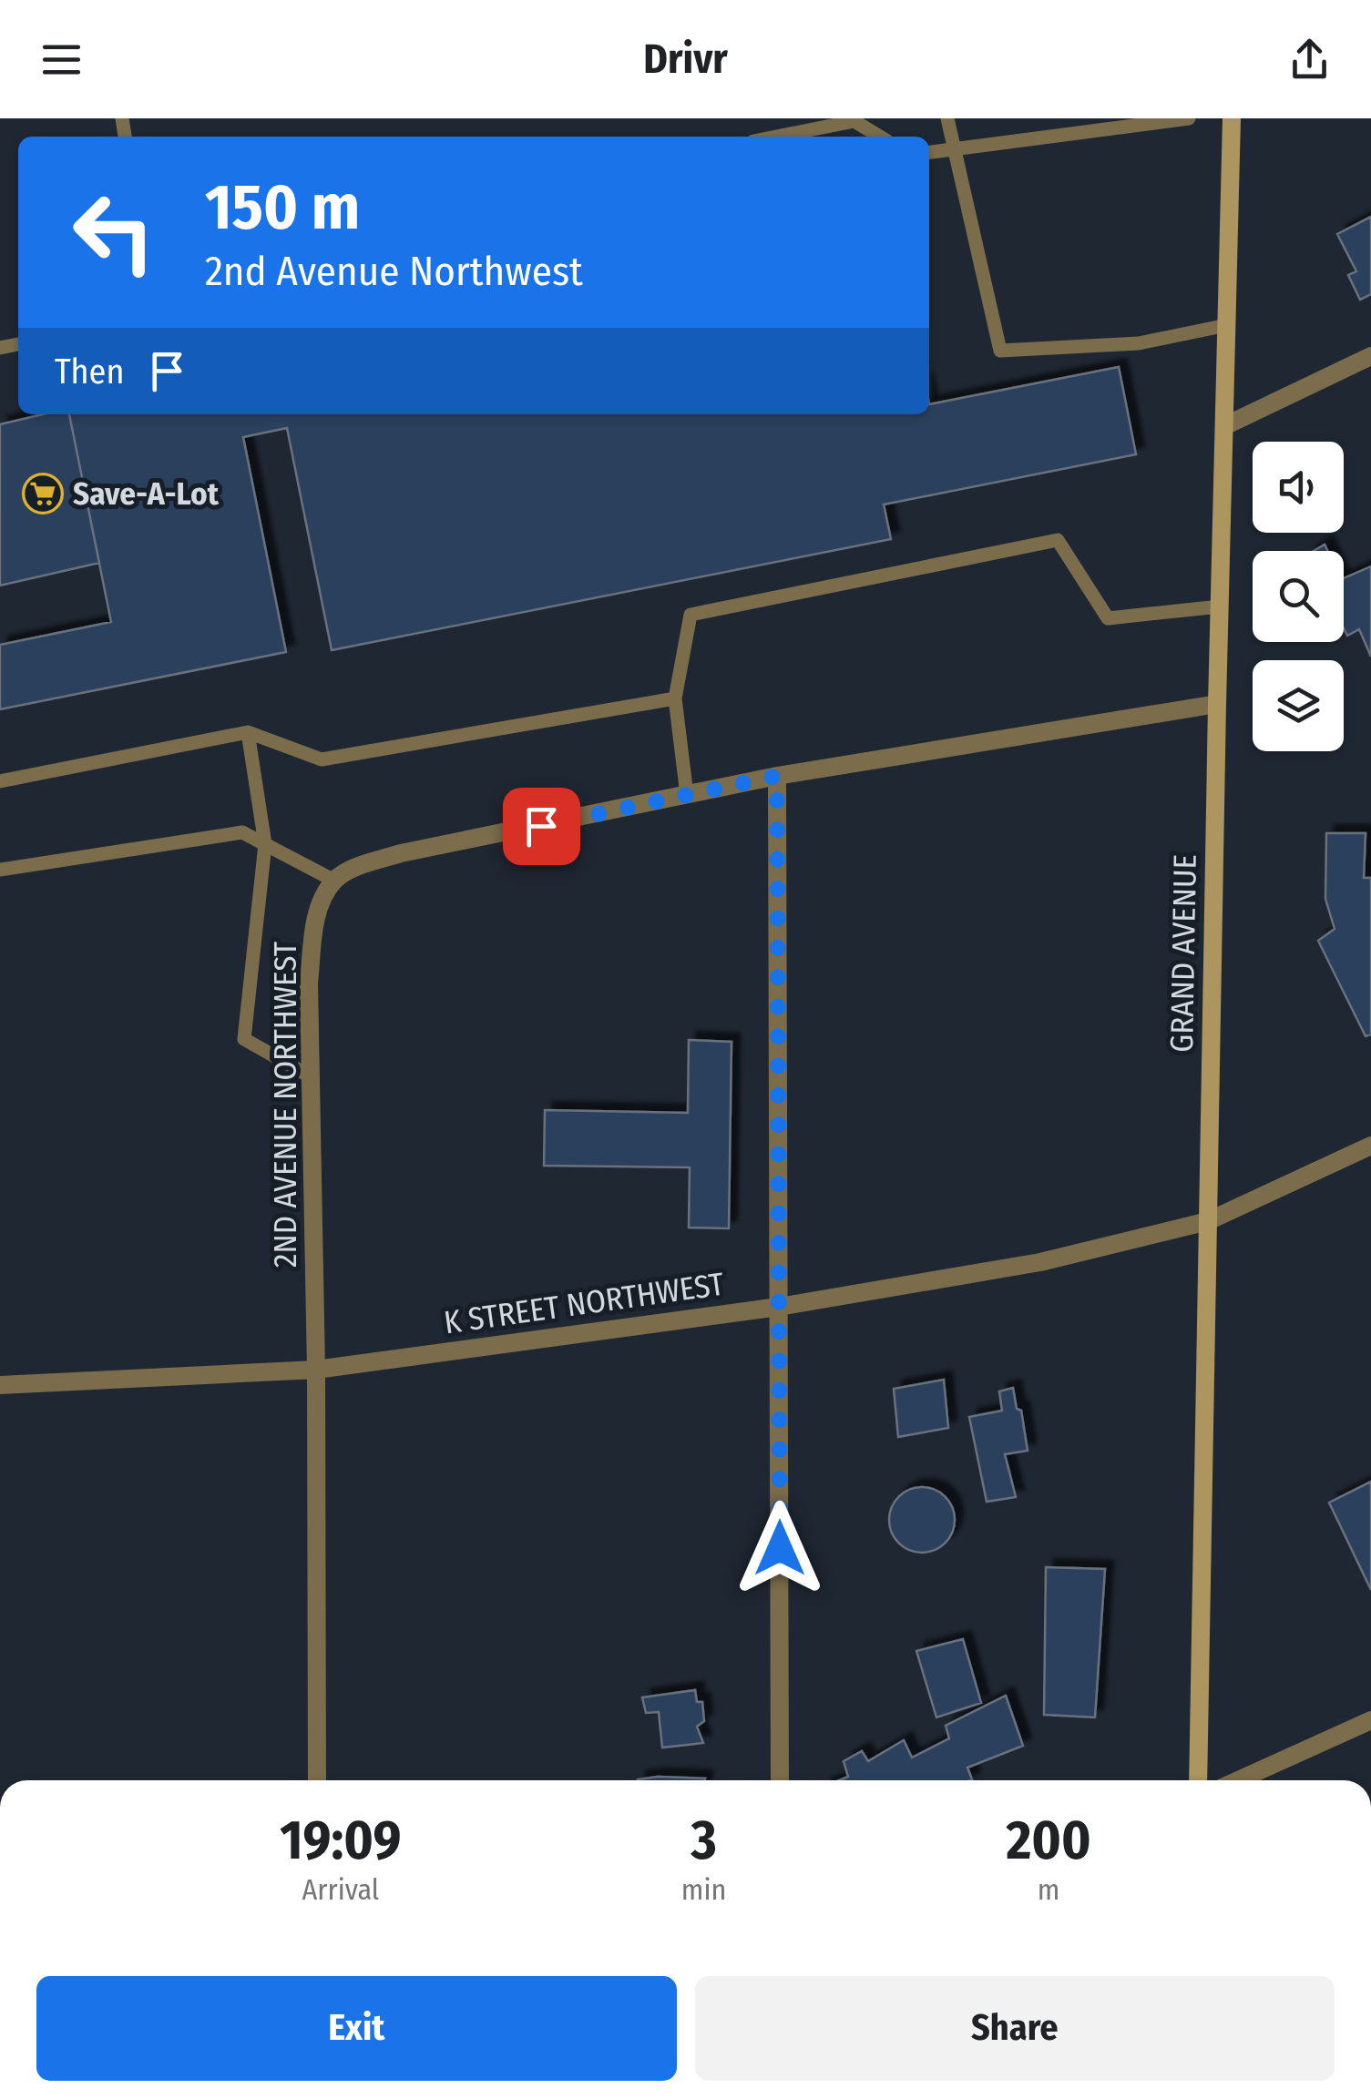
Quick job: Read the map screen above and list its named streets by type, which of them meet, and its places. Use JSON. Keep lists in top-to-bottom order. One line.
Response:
{"streets":{"street":["GRAND AVENUE","2ND AVENUE NORTHWEST","K STREET NORTHWEST"]},"crossings":[["GRAND AVENUE","K STREET NORTHWEST"],["2ND AVENUE NORTHWEST","K STREET NORTHWEST"]],"places":{"supermarket":["Save-A-Lot"]},"page":{"header":"Drivr","turn":["150 m","2nd Avenue Northwest"],"then":"Then","eta":["19:09","Arrival","3","min","200","m"],"buttons":["Exit","Share"]}}
